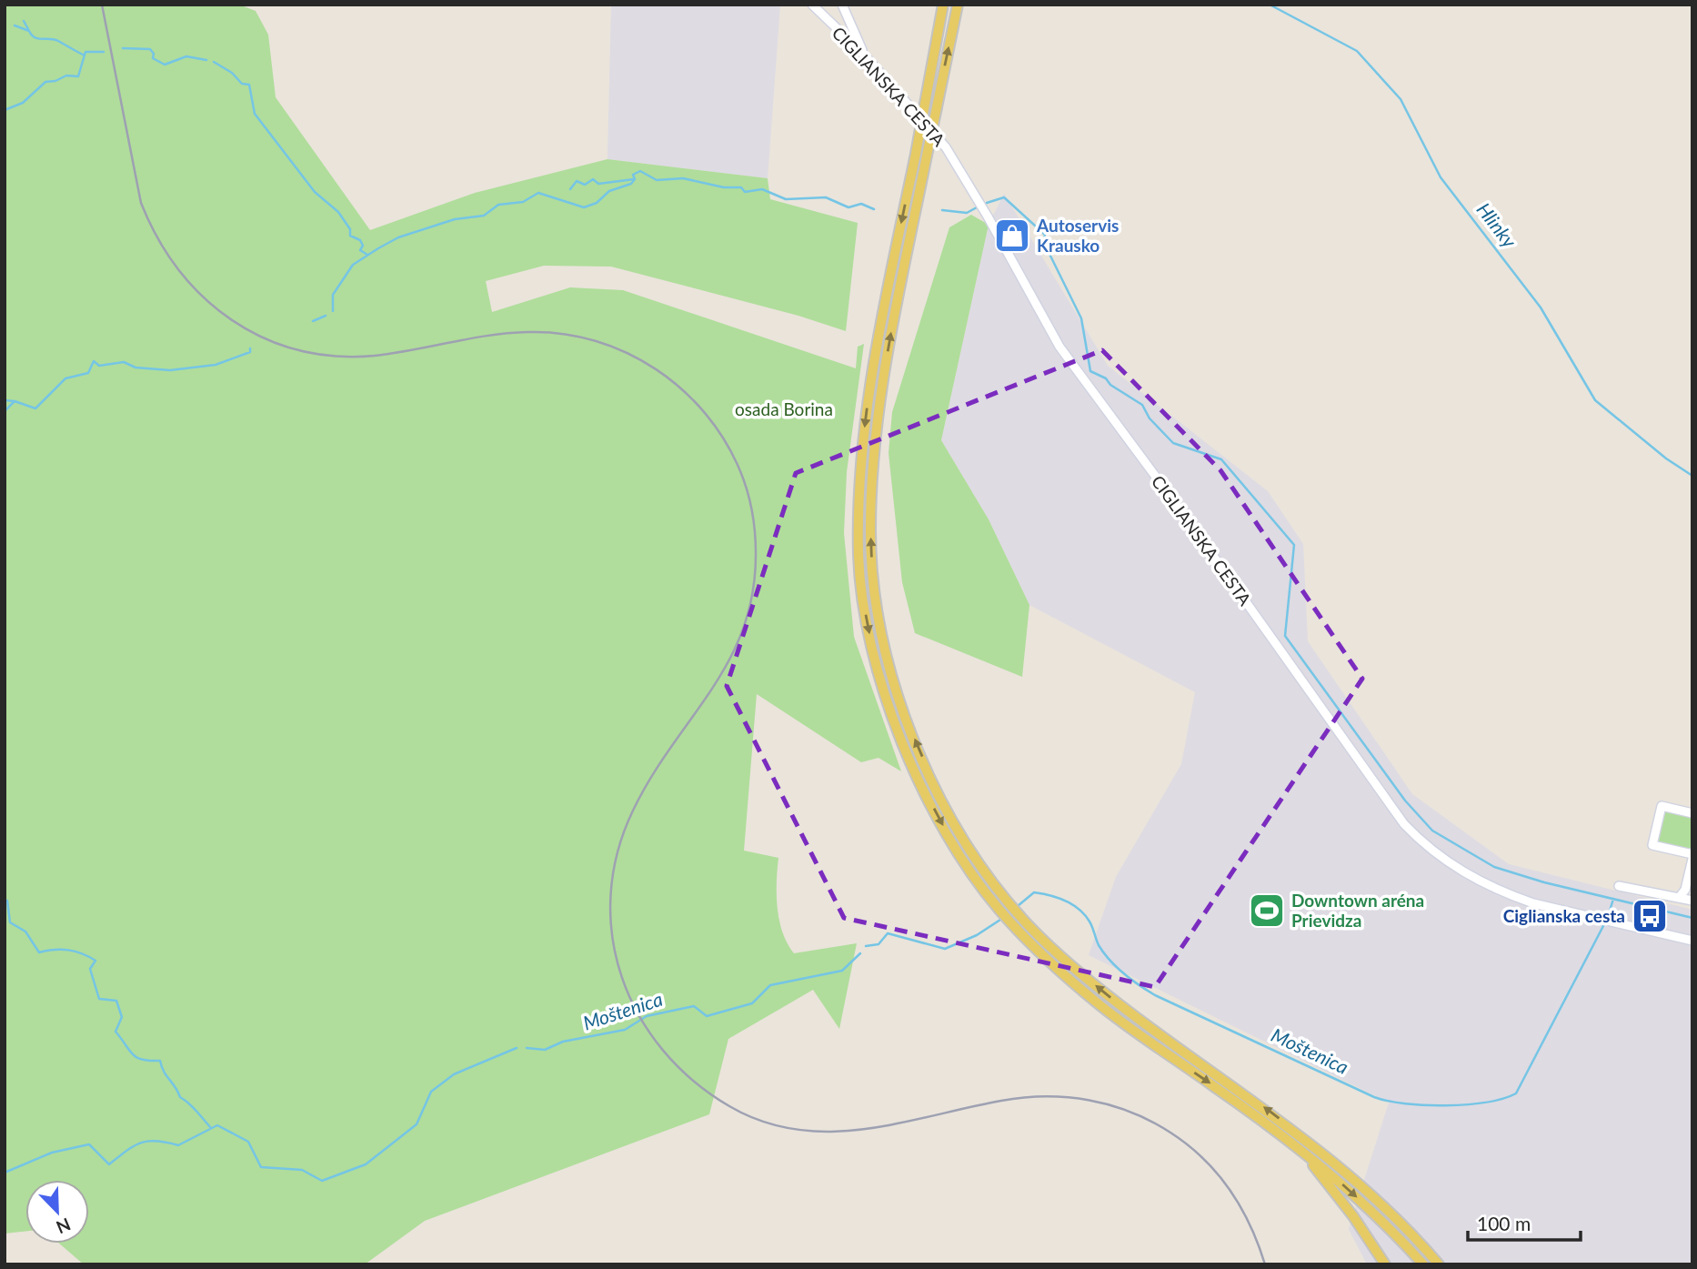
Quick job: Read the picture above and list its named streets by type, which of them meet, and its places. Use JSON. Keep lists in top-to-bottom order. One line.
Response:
{"streets":{"street":["CIGLIANSKA CESTA"]},"water":["Hlinky","Moštenica"],"parks":["osada Borina"],"places":{"shop":["Autoservis Krausko"],"sports":["Downtown aréna Prievidza"],"bus stop":["Ciglianska cesta"]},"scale_bar":"100 m","north":"bottom right"}
